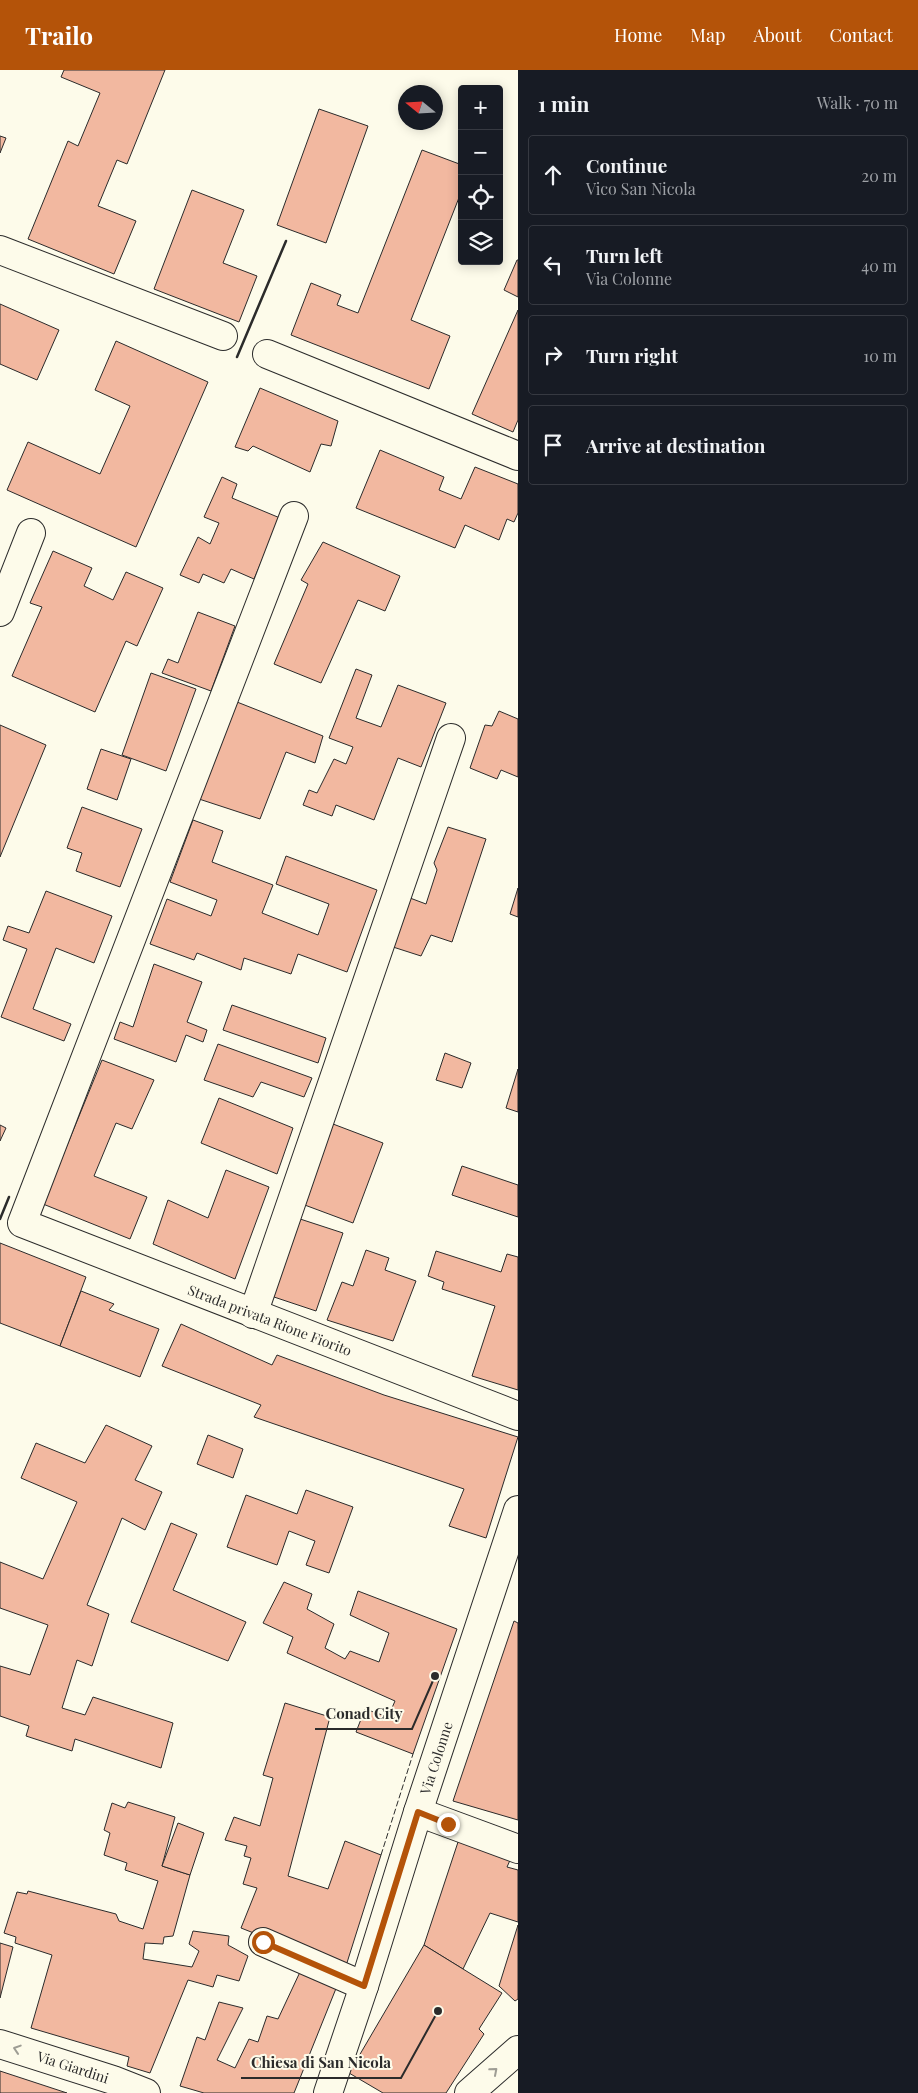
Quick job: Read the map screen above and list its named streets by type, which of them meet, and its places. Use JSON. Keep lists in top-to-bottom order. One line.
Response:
{"streets":{"street":["Strada privata Rione Fiorito","Via Colonne","Via Giardini"]},"one_way":["Via Giardini"],"places":["Conad City","Chiesa di San Nicola"],"north":"left","page":{"header":"Trailo","nav":["Home","Map","About","Contact"],"heading":["1 min","Walk · 70 m"],"map_buttons":["+","−"],"list":[["Continue","Vico San Nicola","20 m"],["Turn left","Via Colonne","40 m"],["Turn right","10 m"],"Arrive at destination"]}}
